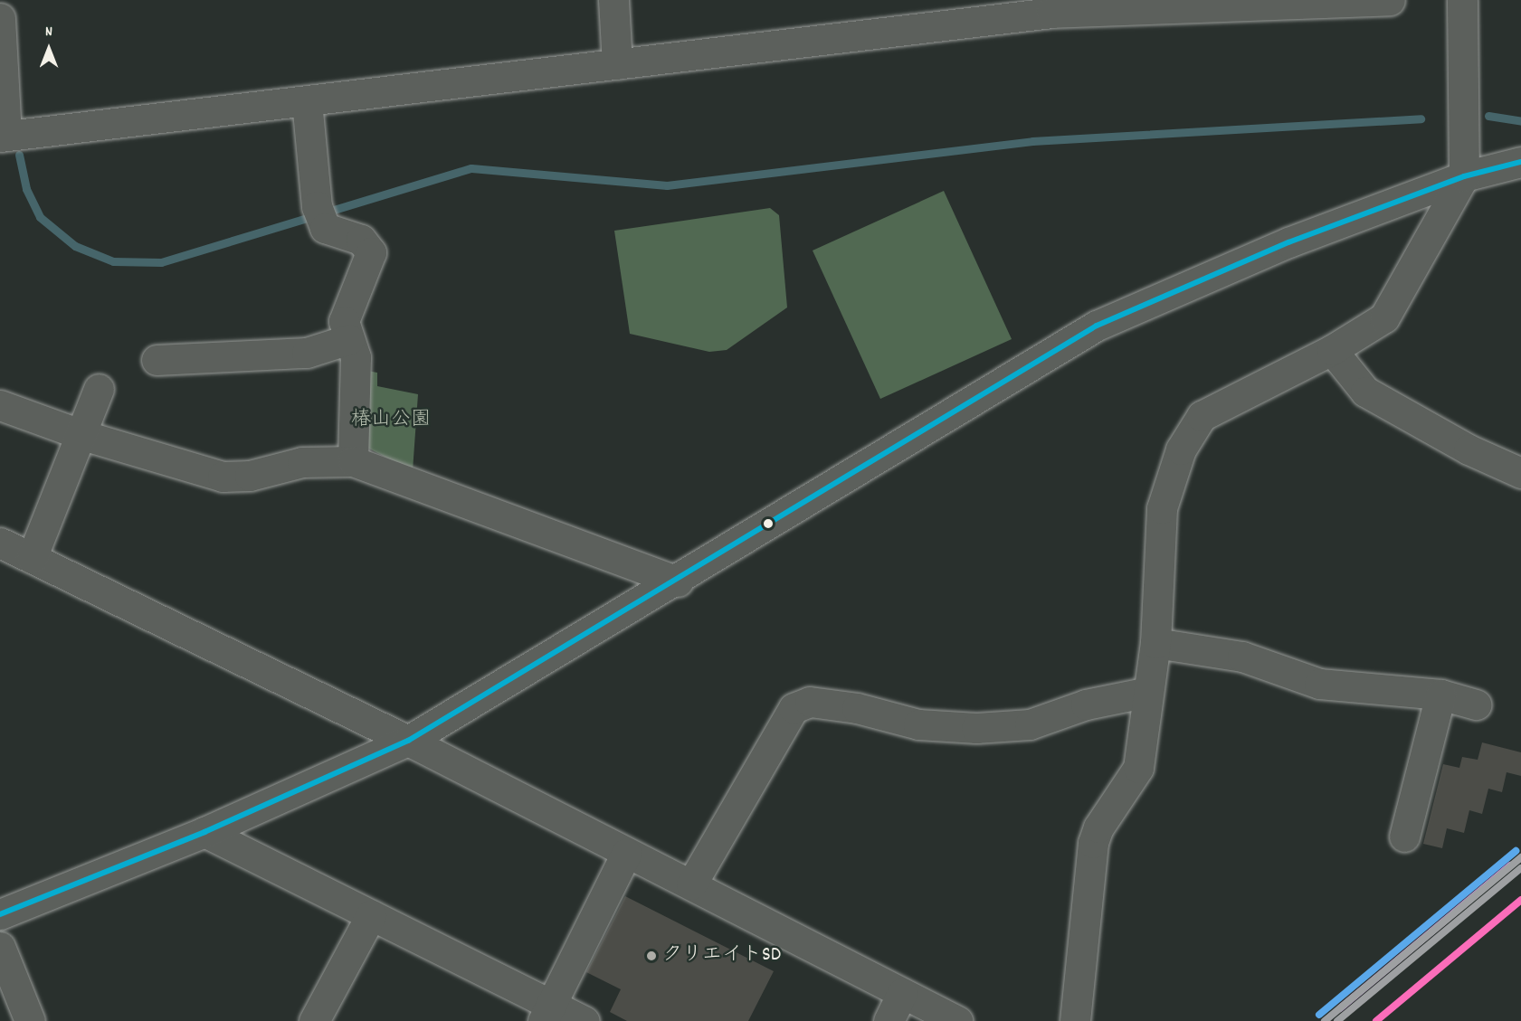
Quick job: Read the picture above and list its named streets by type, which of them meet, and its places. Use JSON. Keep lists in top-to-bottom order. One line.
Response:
{"parks":["椿山公園"],"places":["クリエイトSD"],"north":"top"}
